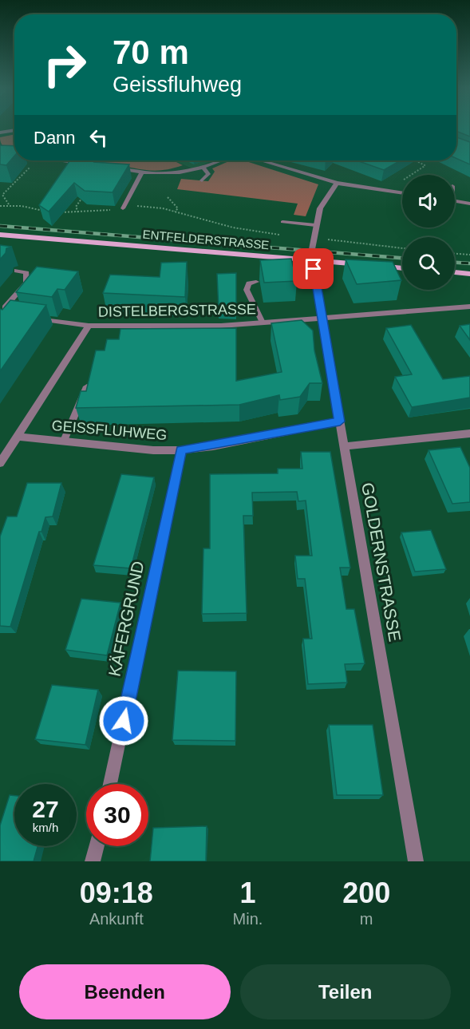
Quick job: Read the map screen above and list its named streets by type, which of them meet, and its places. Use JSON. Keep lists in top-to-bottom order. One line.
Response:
{"streets":{"main road":["ENTFELDERSTRASSE"],"street":["DISTELBERGSTRASSE","GEISSFLUHWEG","GOLDERNSTRASSE","KÄFERGRUND"]},"crossings":[["DISTELBERGSTRASSE","GOLDERNSTRASSE"],["GEISSFLUHWEG","GOLDERNSTRASSE"],["GEISSFLUHWEG","KÄFERGRUND"]],"page":{"turn":["70 m","Geissfluhweg"],"then":"Dann","speed":"27 km/h","limit":"30","eta":["09:18","Ankunft","1","Min.","200","m"],"buttons":["Beenden","Teilen"]}}
